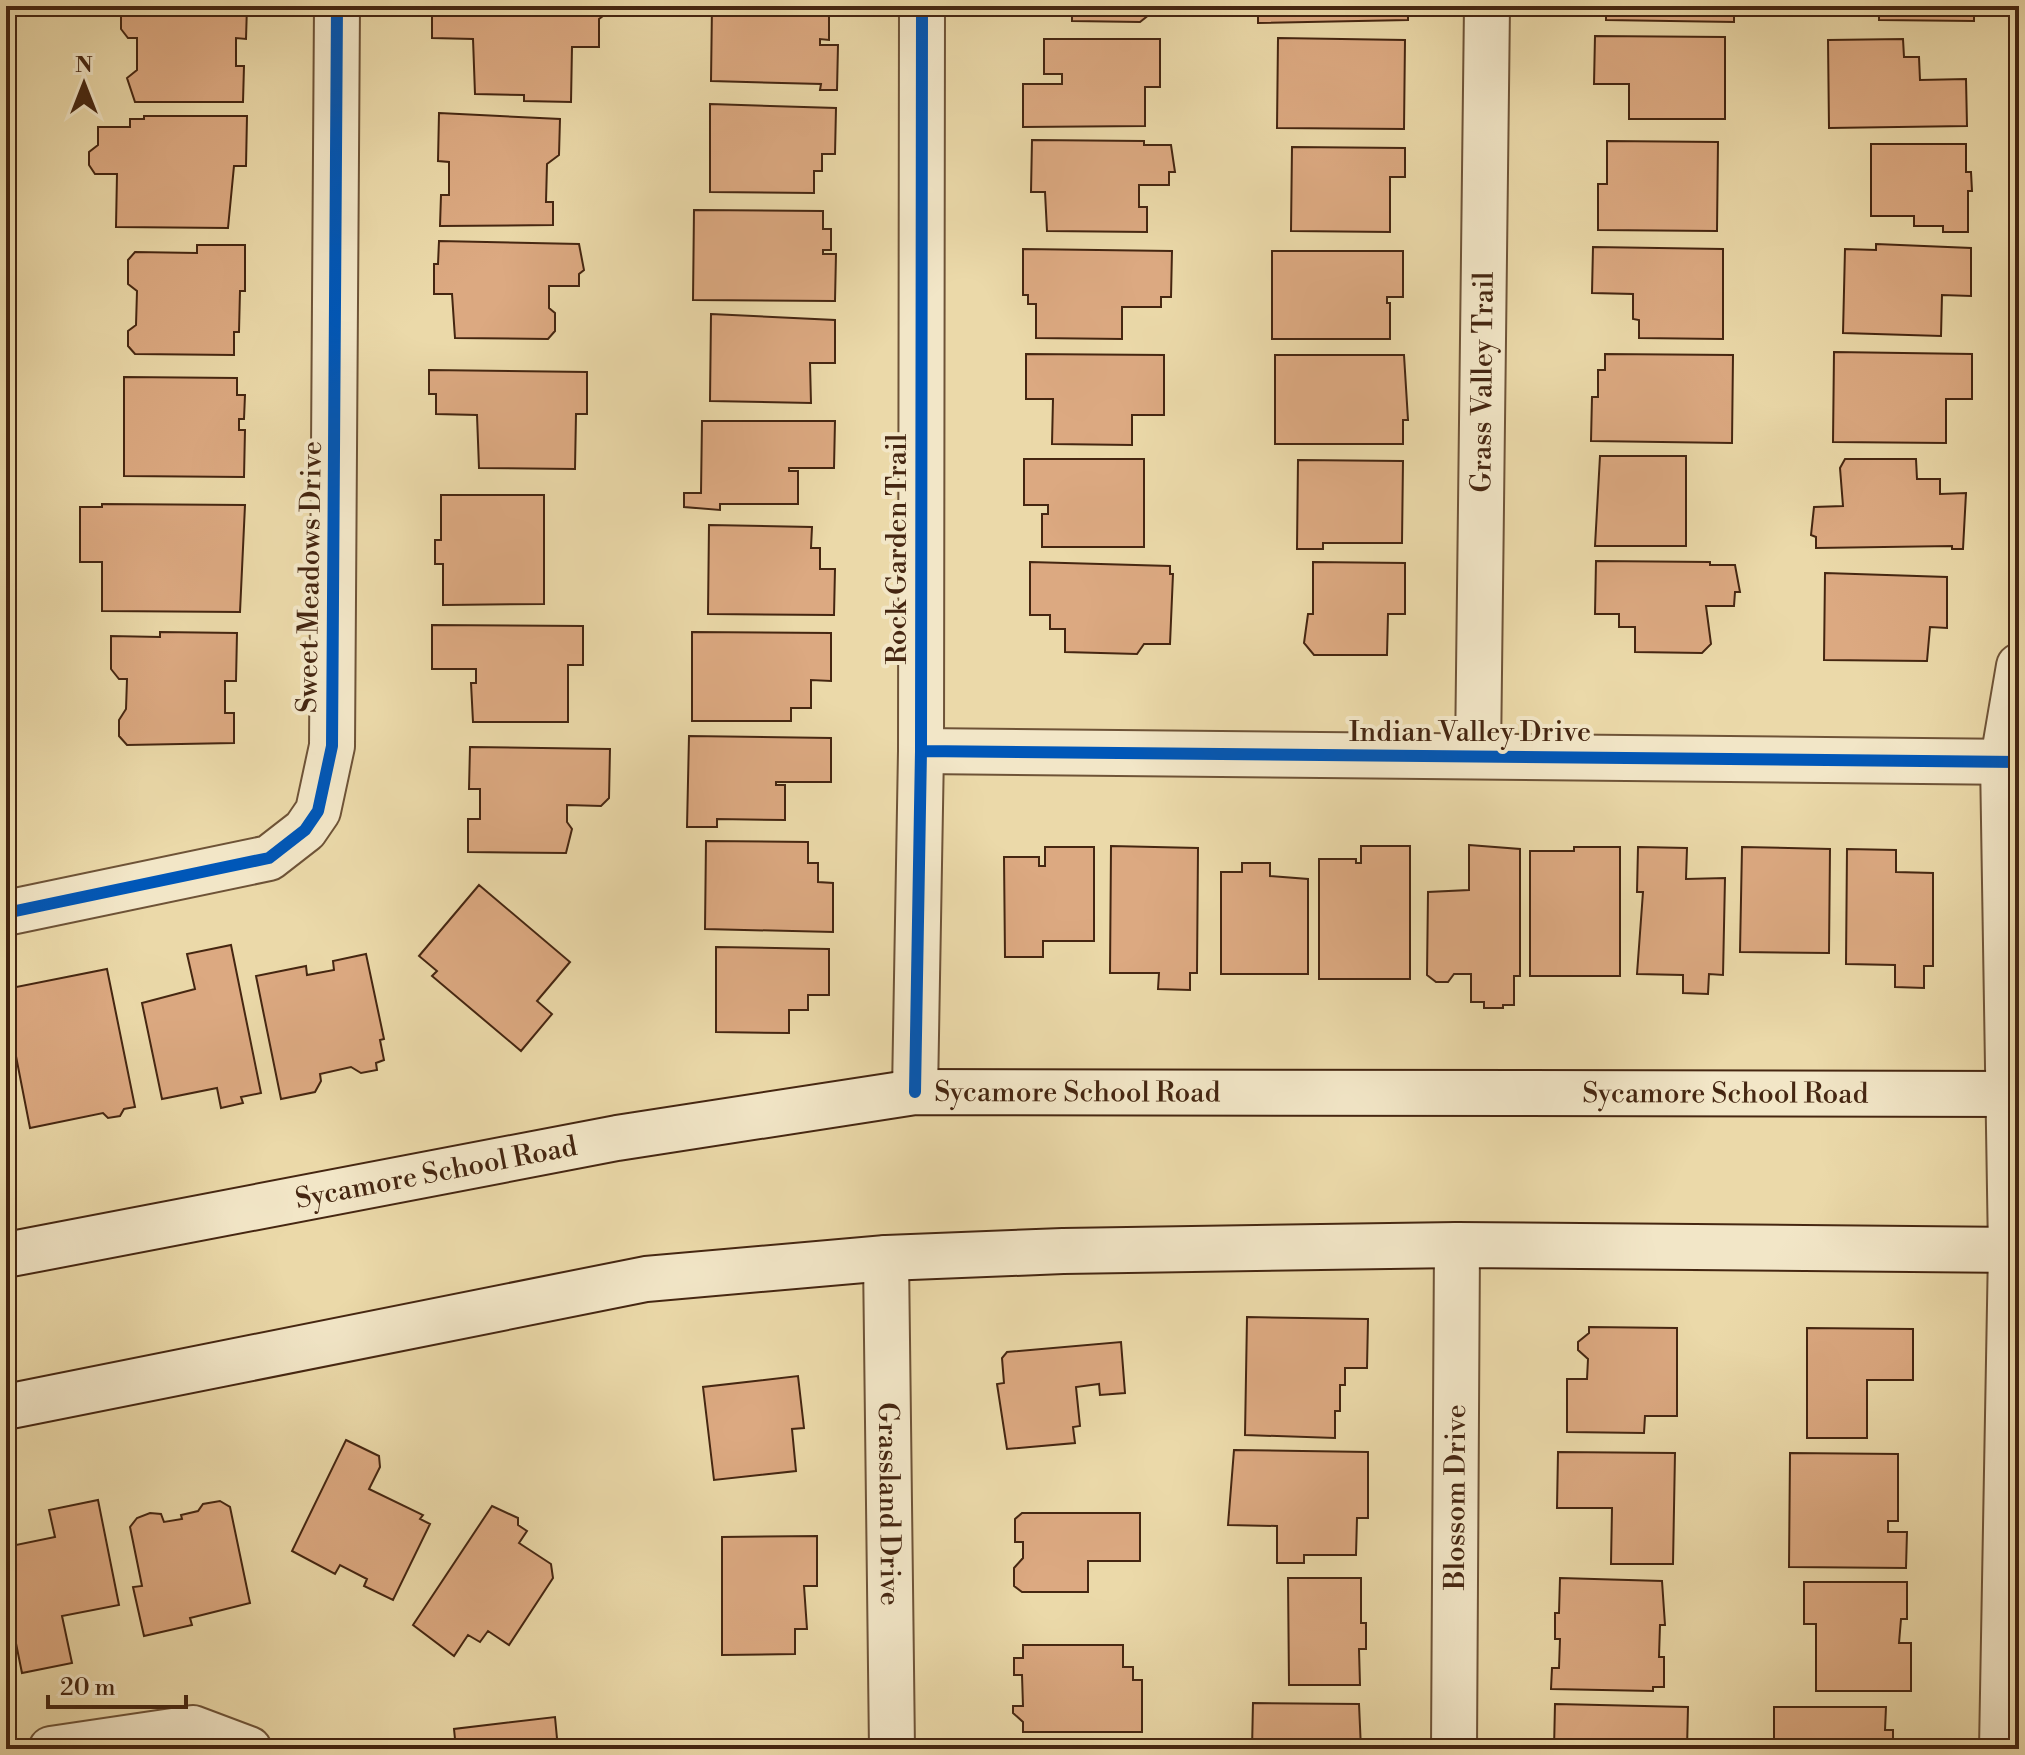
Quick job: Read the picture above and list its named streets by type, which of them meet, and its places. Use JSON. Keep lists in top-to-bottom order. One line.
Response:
{"streets":{"street":["Grass Valley Trail","Rock Garden Trail","Sweet Meadows Drive","Indian Valley Drive","Sycamore School Road","Blossom Drive","Grassland Drive"]},"crossings":[["Grass Valley Trail","Indian Valley Drive"],["Rock Garden Trail","Indian Valley Drive"],["Rock Garden Trail","Sycamore School Road"]],"scale_bar":"20 m","north":"top"}
